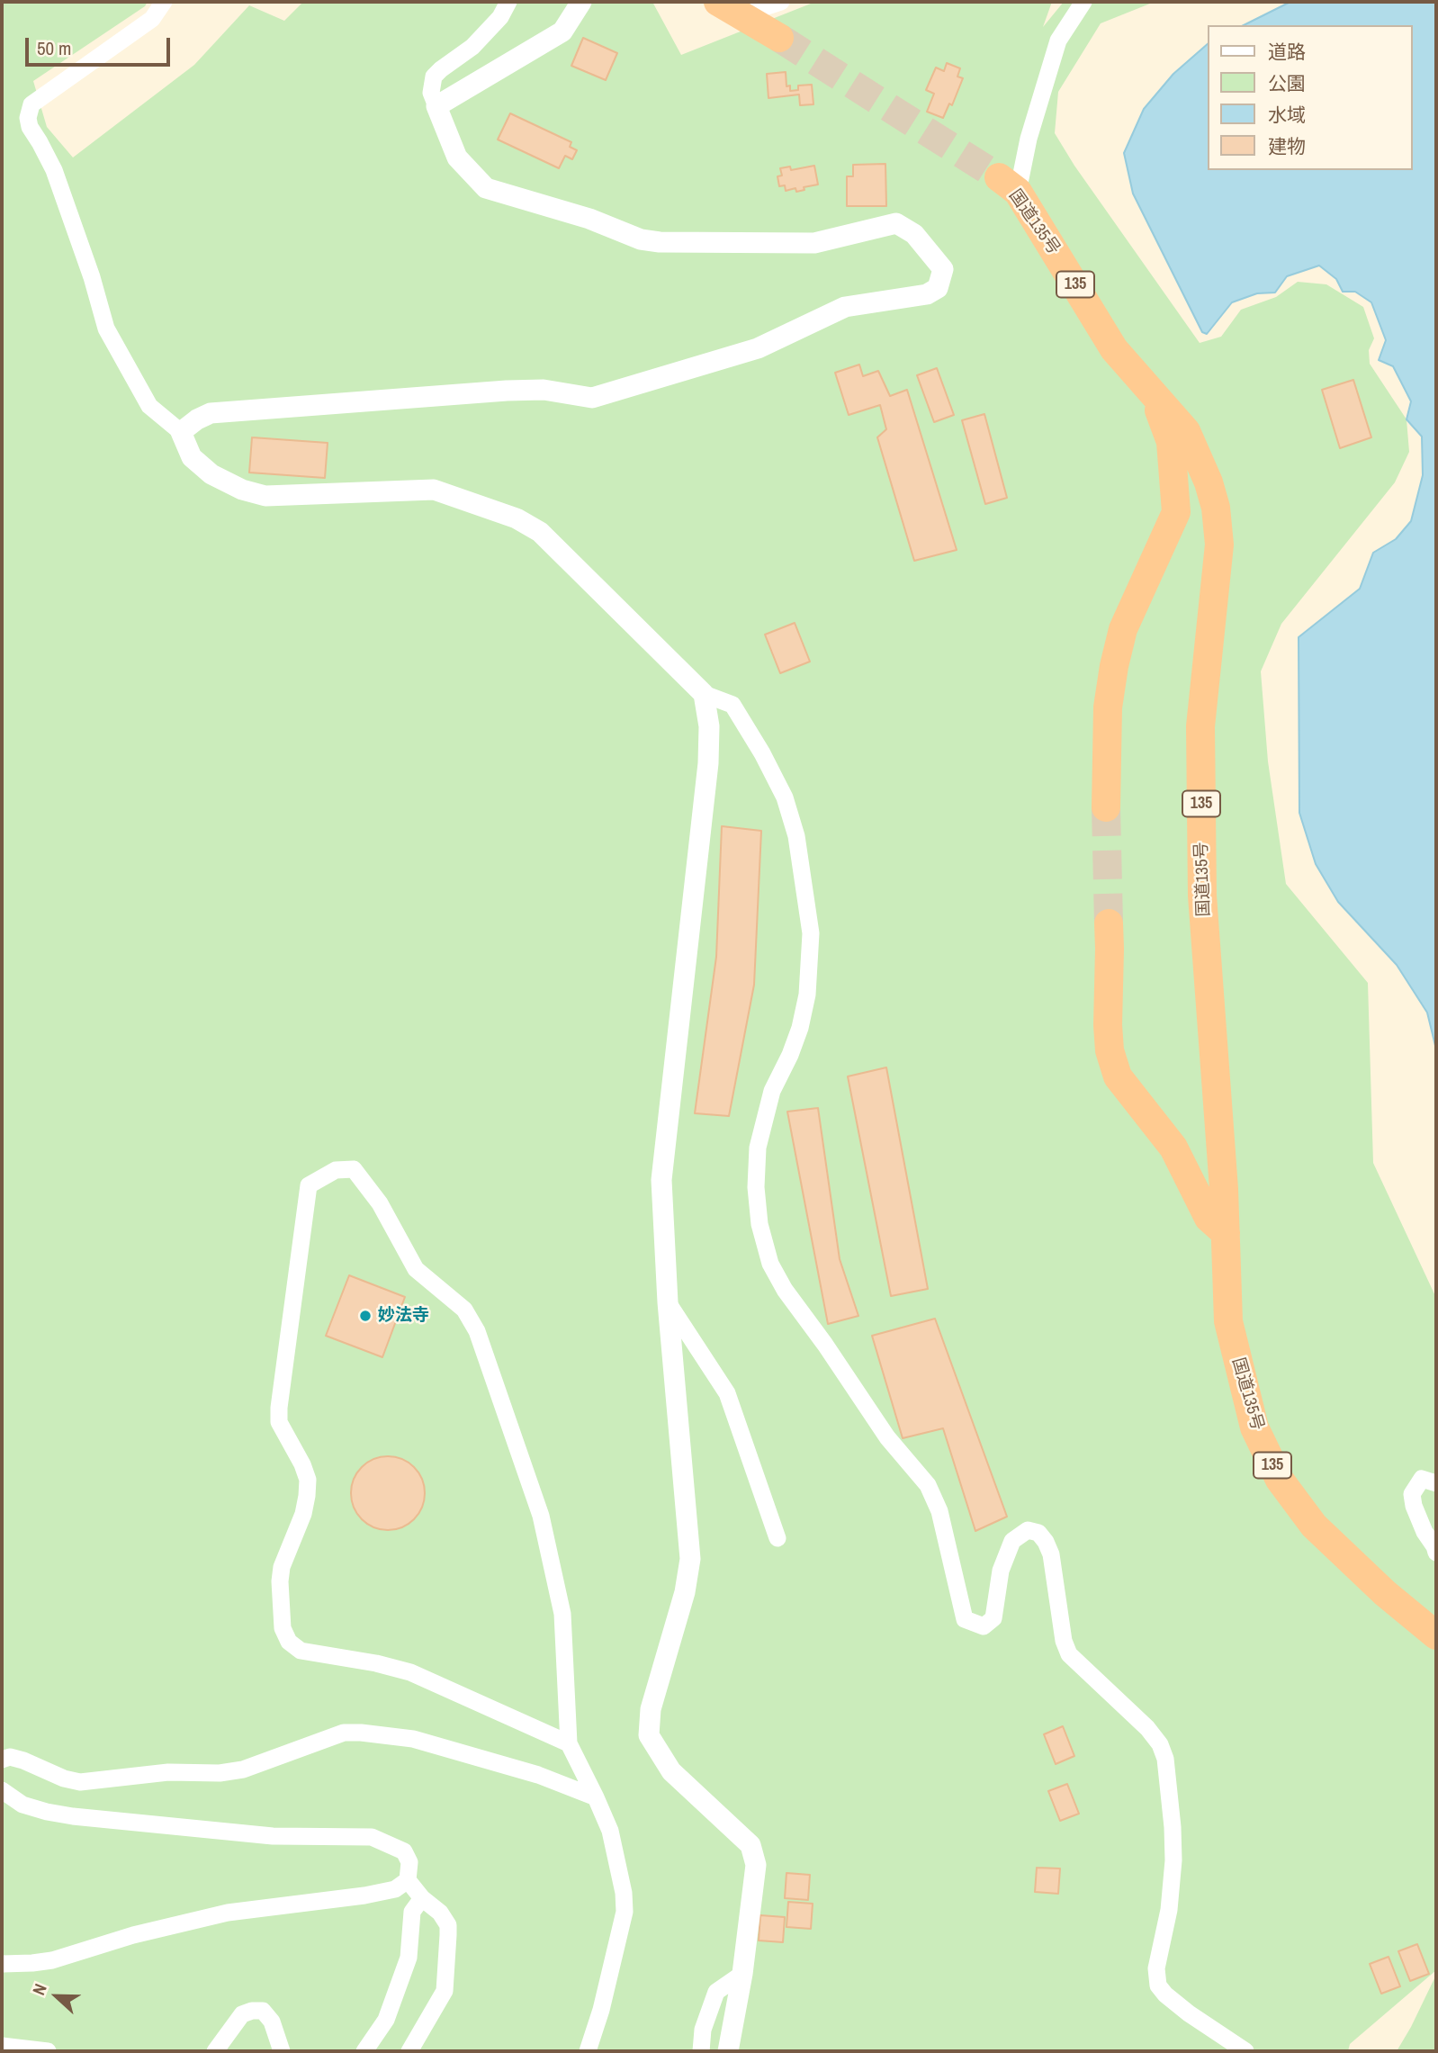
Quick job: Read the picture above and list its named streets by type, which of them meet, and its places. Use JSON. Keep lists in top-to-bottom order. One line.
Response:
{"streets":{"highway":["国道135号","135"]},"places":["妙法寺"],"legend":["道路","公園","水域","建物"],"scale_bar":"50 m","north":"left"}
